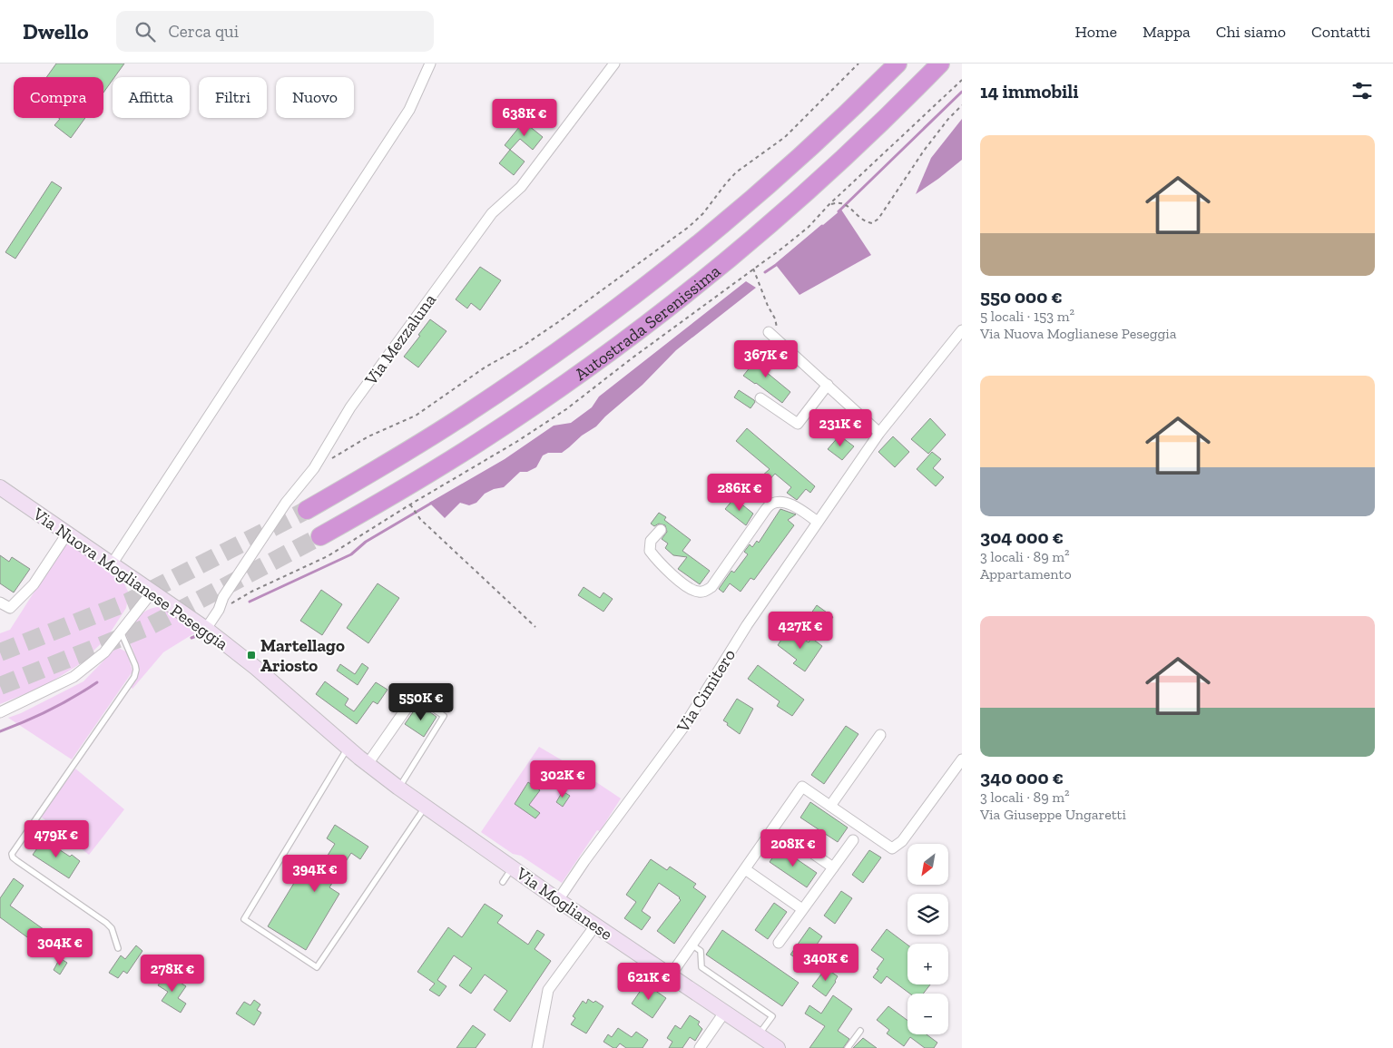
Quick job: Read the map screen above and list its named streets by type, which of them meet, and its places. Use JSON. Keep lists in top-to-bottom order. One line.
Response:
{"streets":{"highway":["Autostrada Serenissima"],"main road":["Via Nuova Moglianese Peseggia","Via Moglianese"],"street":["Via Mezzaluna","Via Cimitero"]},"crossings":[["Via Mezzaluna","Via Nuova Moglianese Peseggia"],["Via Nuova Moglianese Peseggia","Via Moglianese"],["Via Cimitero","Via Moglianese"]],"places":{"transit":["Martellago Ariosto"]},"north":"bottom left","page":{"header":"Dwello","search":"Cerca qui","nav":["Home","Mappa","Chi siamo","Contatti"],"heading":"14 immobili","chip":["Compra","Affitta","Filtri","Nuovo"],"price":["638K €","367K €","231K €","286K €","427K €","550K €","302K €","479K €","208K €","394K €","304K €","340K €","278K €","621K €"],"list":[{"name":"550 000 €","note":"5 locali · 153 m² · Via Nuova Moglianese Peseggia"},{"name":"304 000 €","note":"3 locali · 89 m² · Appartamento"},{"name":"340 000 €","note":"3 locali · 89 m² · Via Giuseppe Ungaretti"}],"map_buttons":["+","−"]}}
